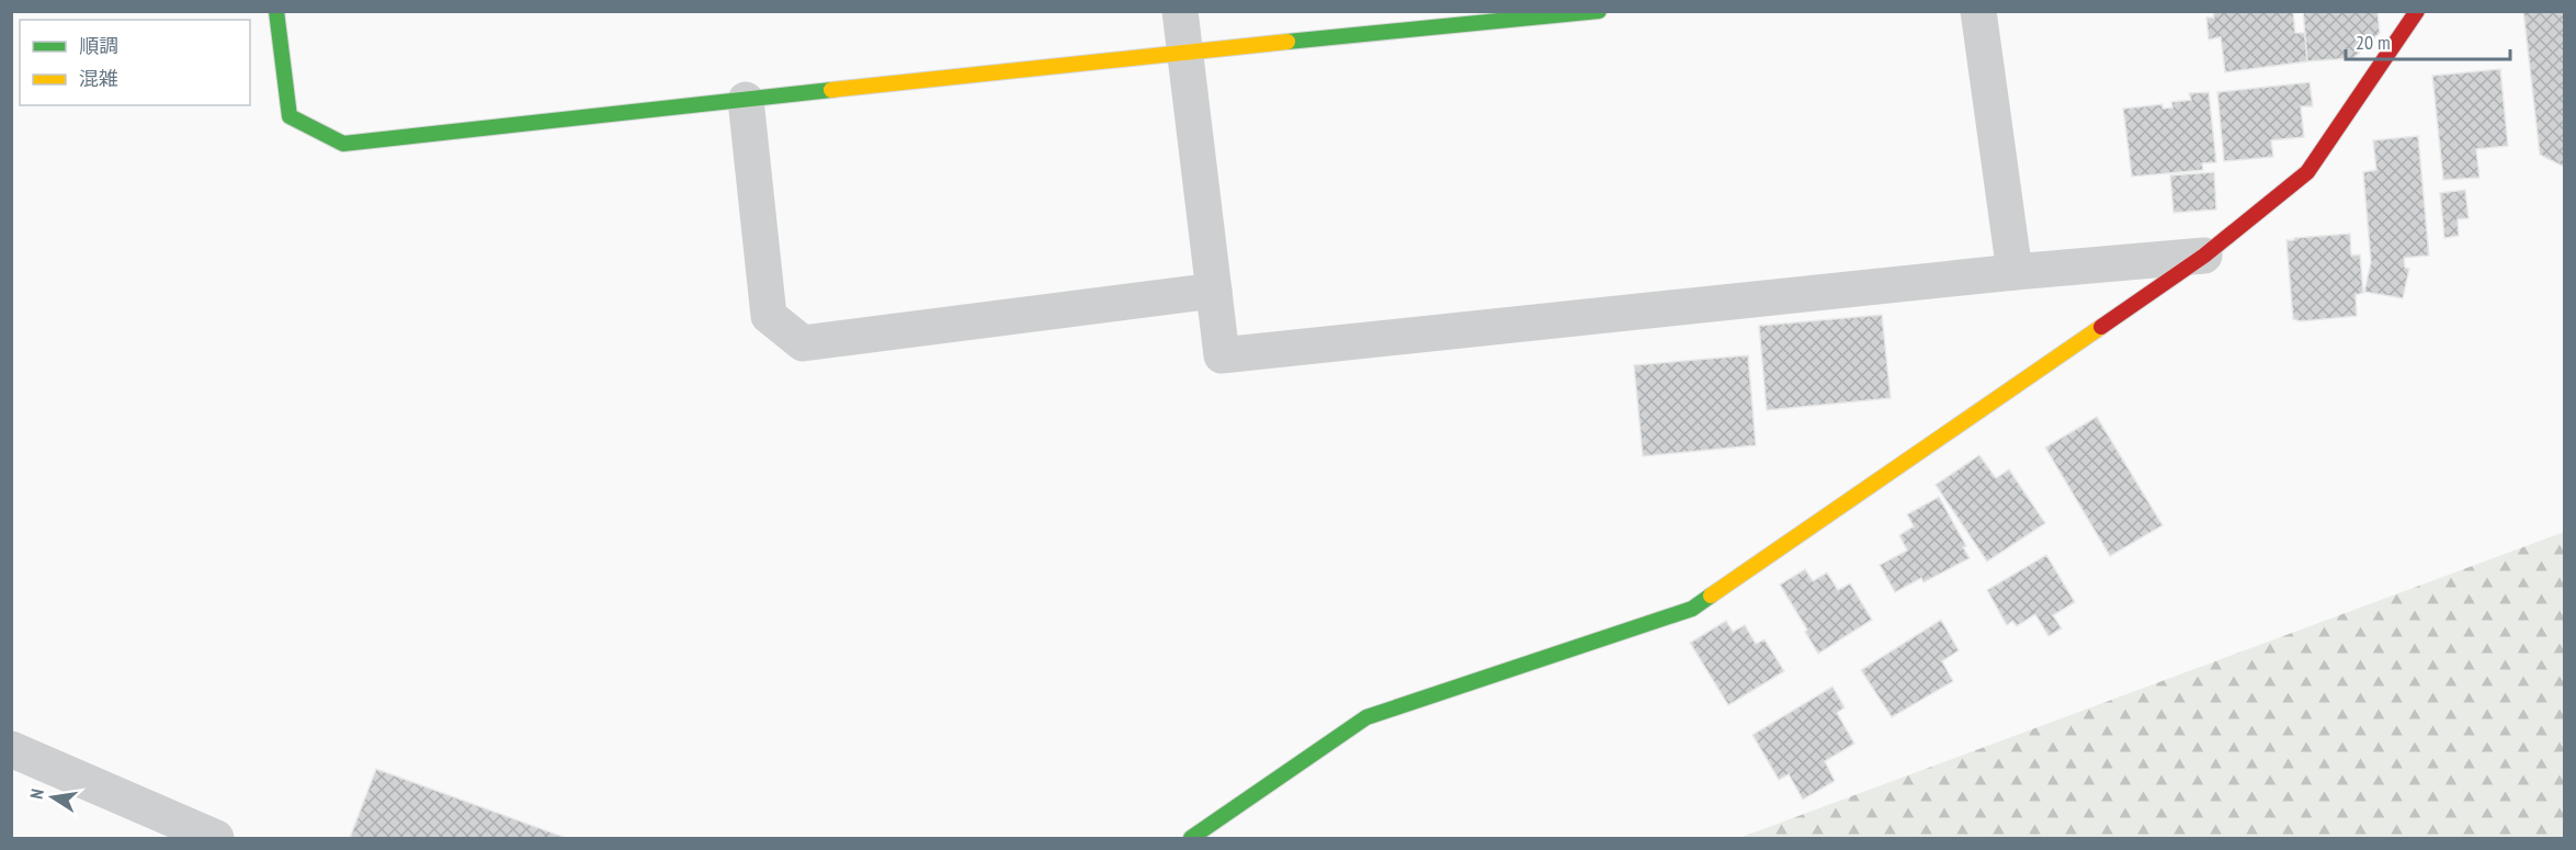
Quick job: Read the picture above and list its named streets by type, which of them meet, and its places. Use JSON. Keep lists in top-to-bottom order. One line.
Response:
{"legend":["順調","混雑"],"scale_bar":"20 m","north":"left"}
